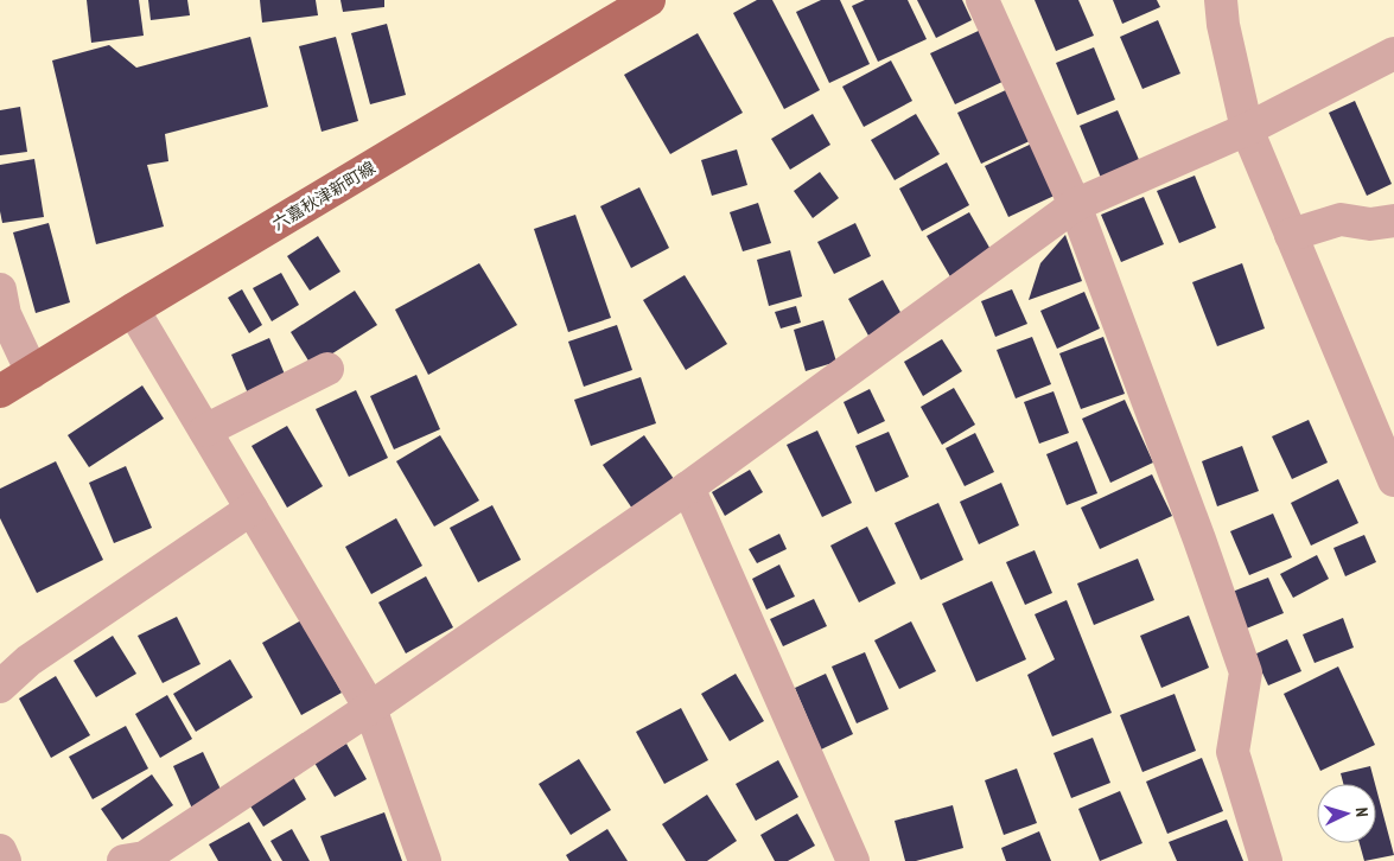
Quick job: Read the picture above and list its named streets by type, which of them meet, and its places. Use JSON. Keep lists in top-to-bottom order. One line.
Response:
{"streets":{"main road":["六嘉秋津新町線"]},"north":"right"}
